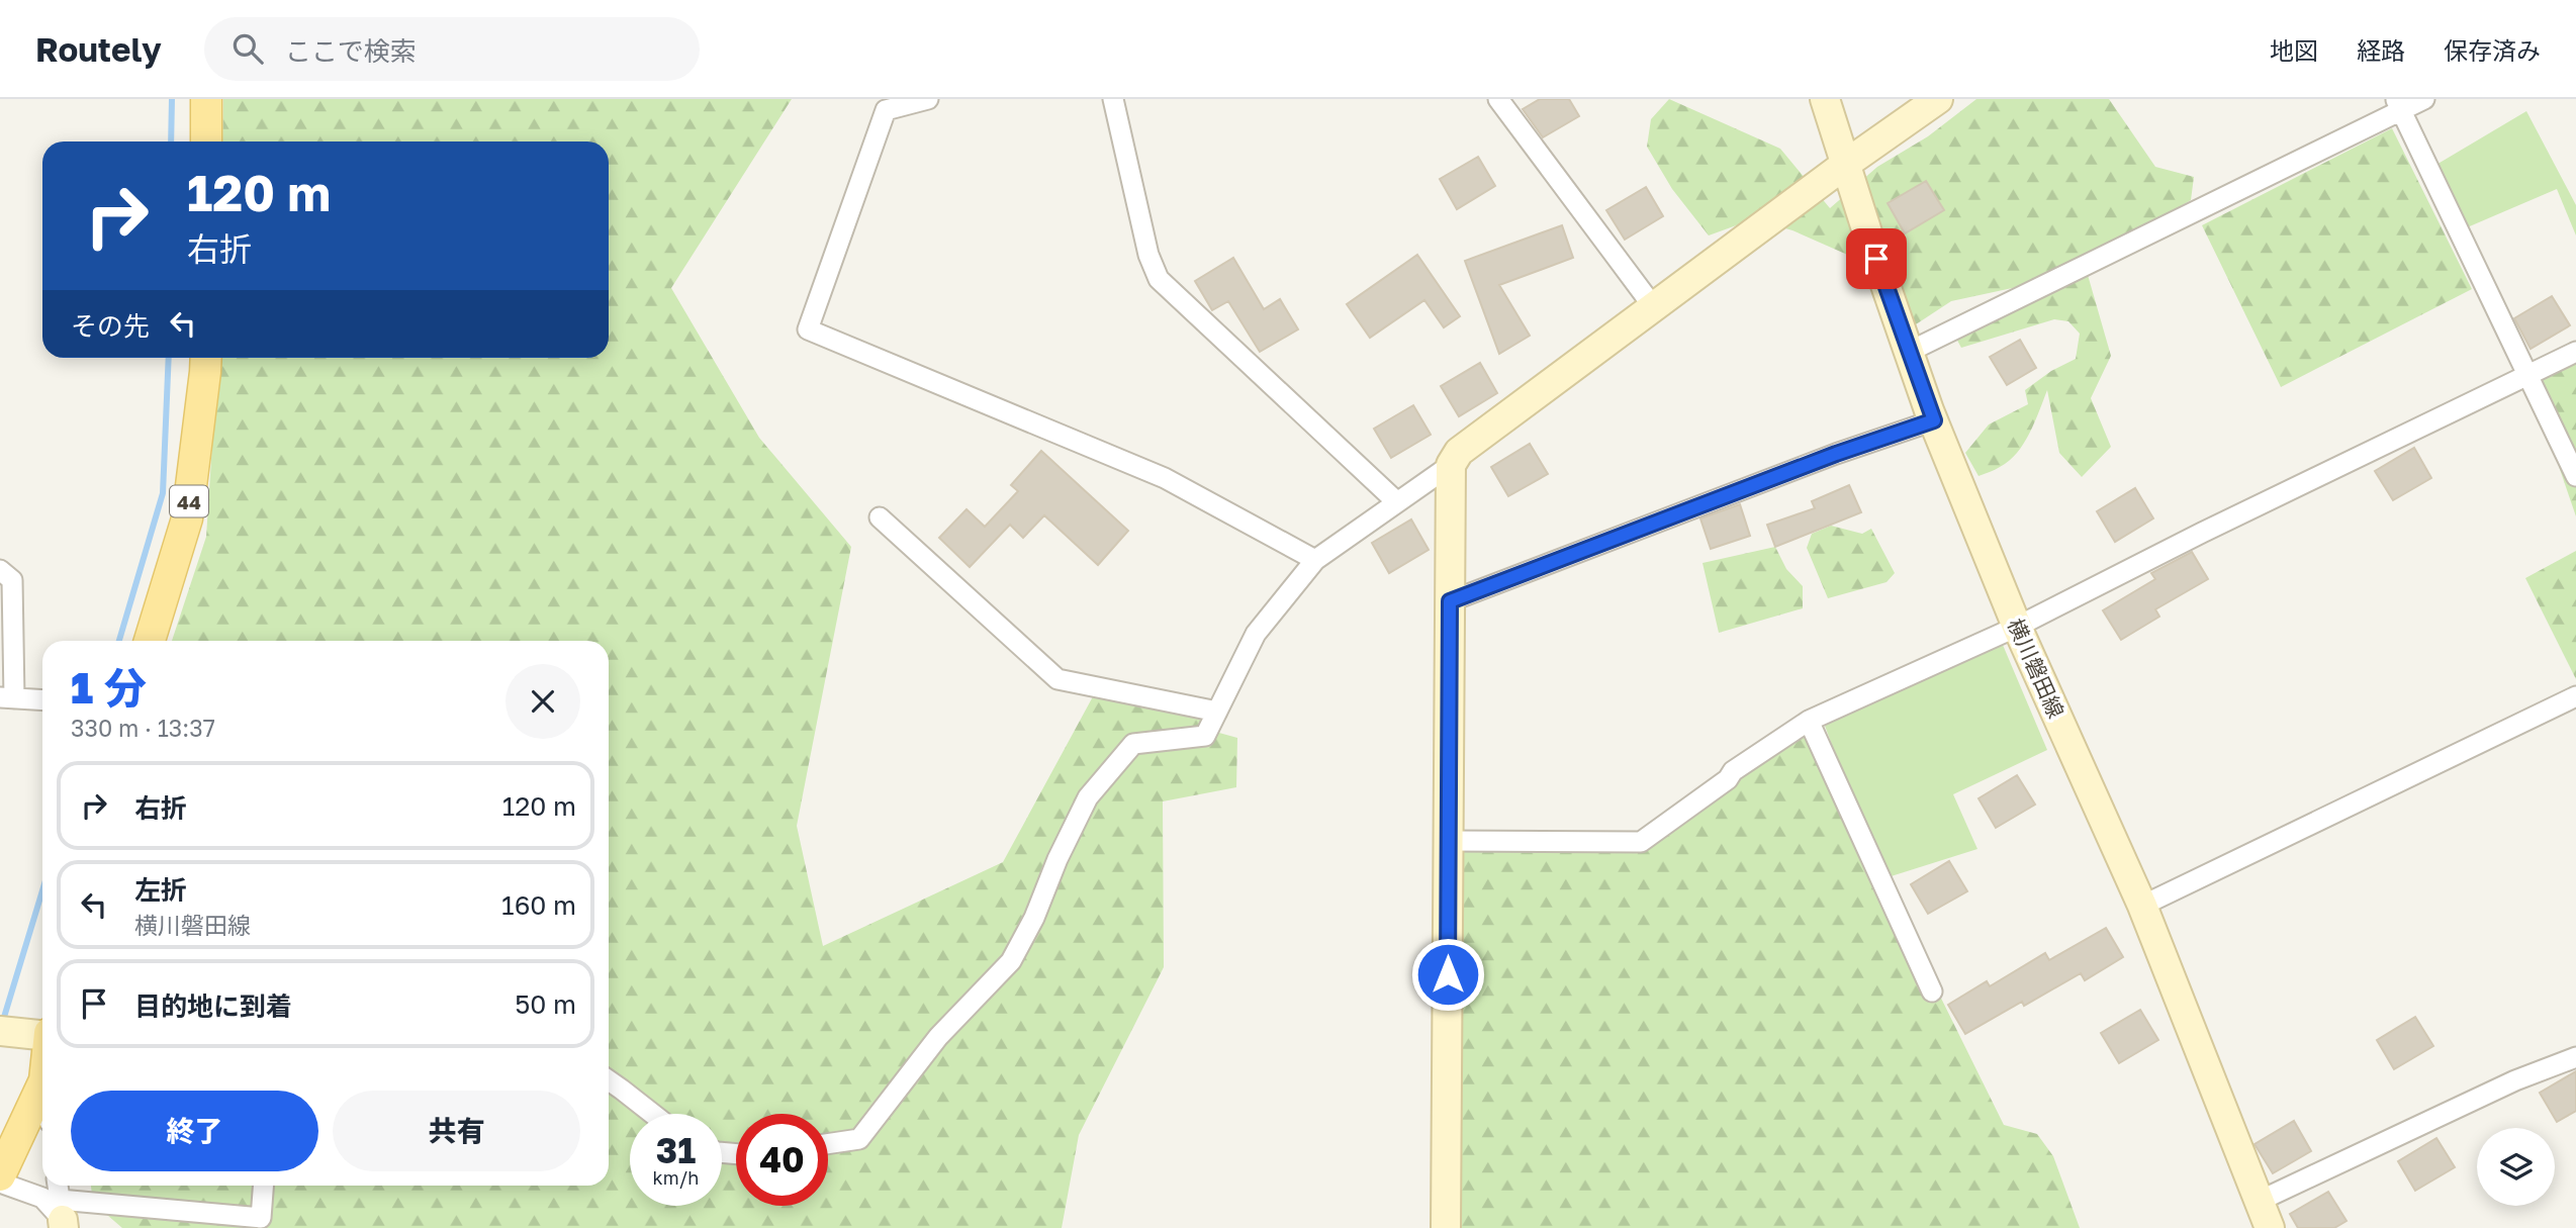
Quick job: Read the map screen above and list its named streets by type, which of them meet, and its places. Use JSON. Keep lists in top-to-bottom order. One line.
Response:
{"streets":{"main road":["44"],"street":["横川磐田線"]},"page":{"header":"Routely","search":"ここで検索","nav":["地図","経路","保存済み"],"turn":["120 m","右折"],"then":"その先","heading":["1 分","330 m · 13:37"],"list":[{"name":"右折","value":"120 m"},{"name":"左折","note":"横川磐田線","value":"160 m"},{"name":"目的地に到着","value":"50 m"}],"buttons":["終了","共有"],"speed":"31 km/h","limit":"40"}}
